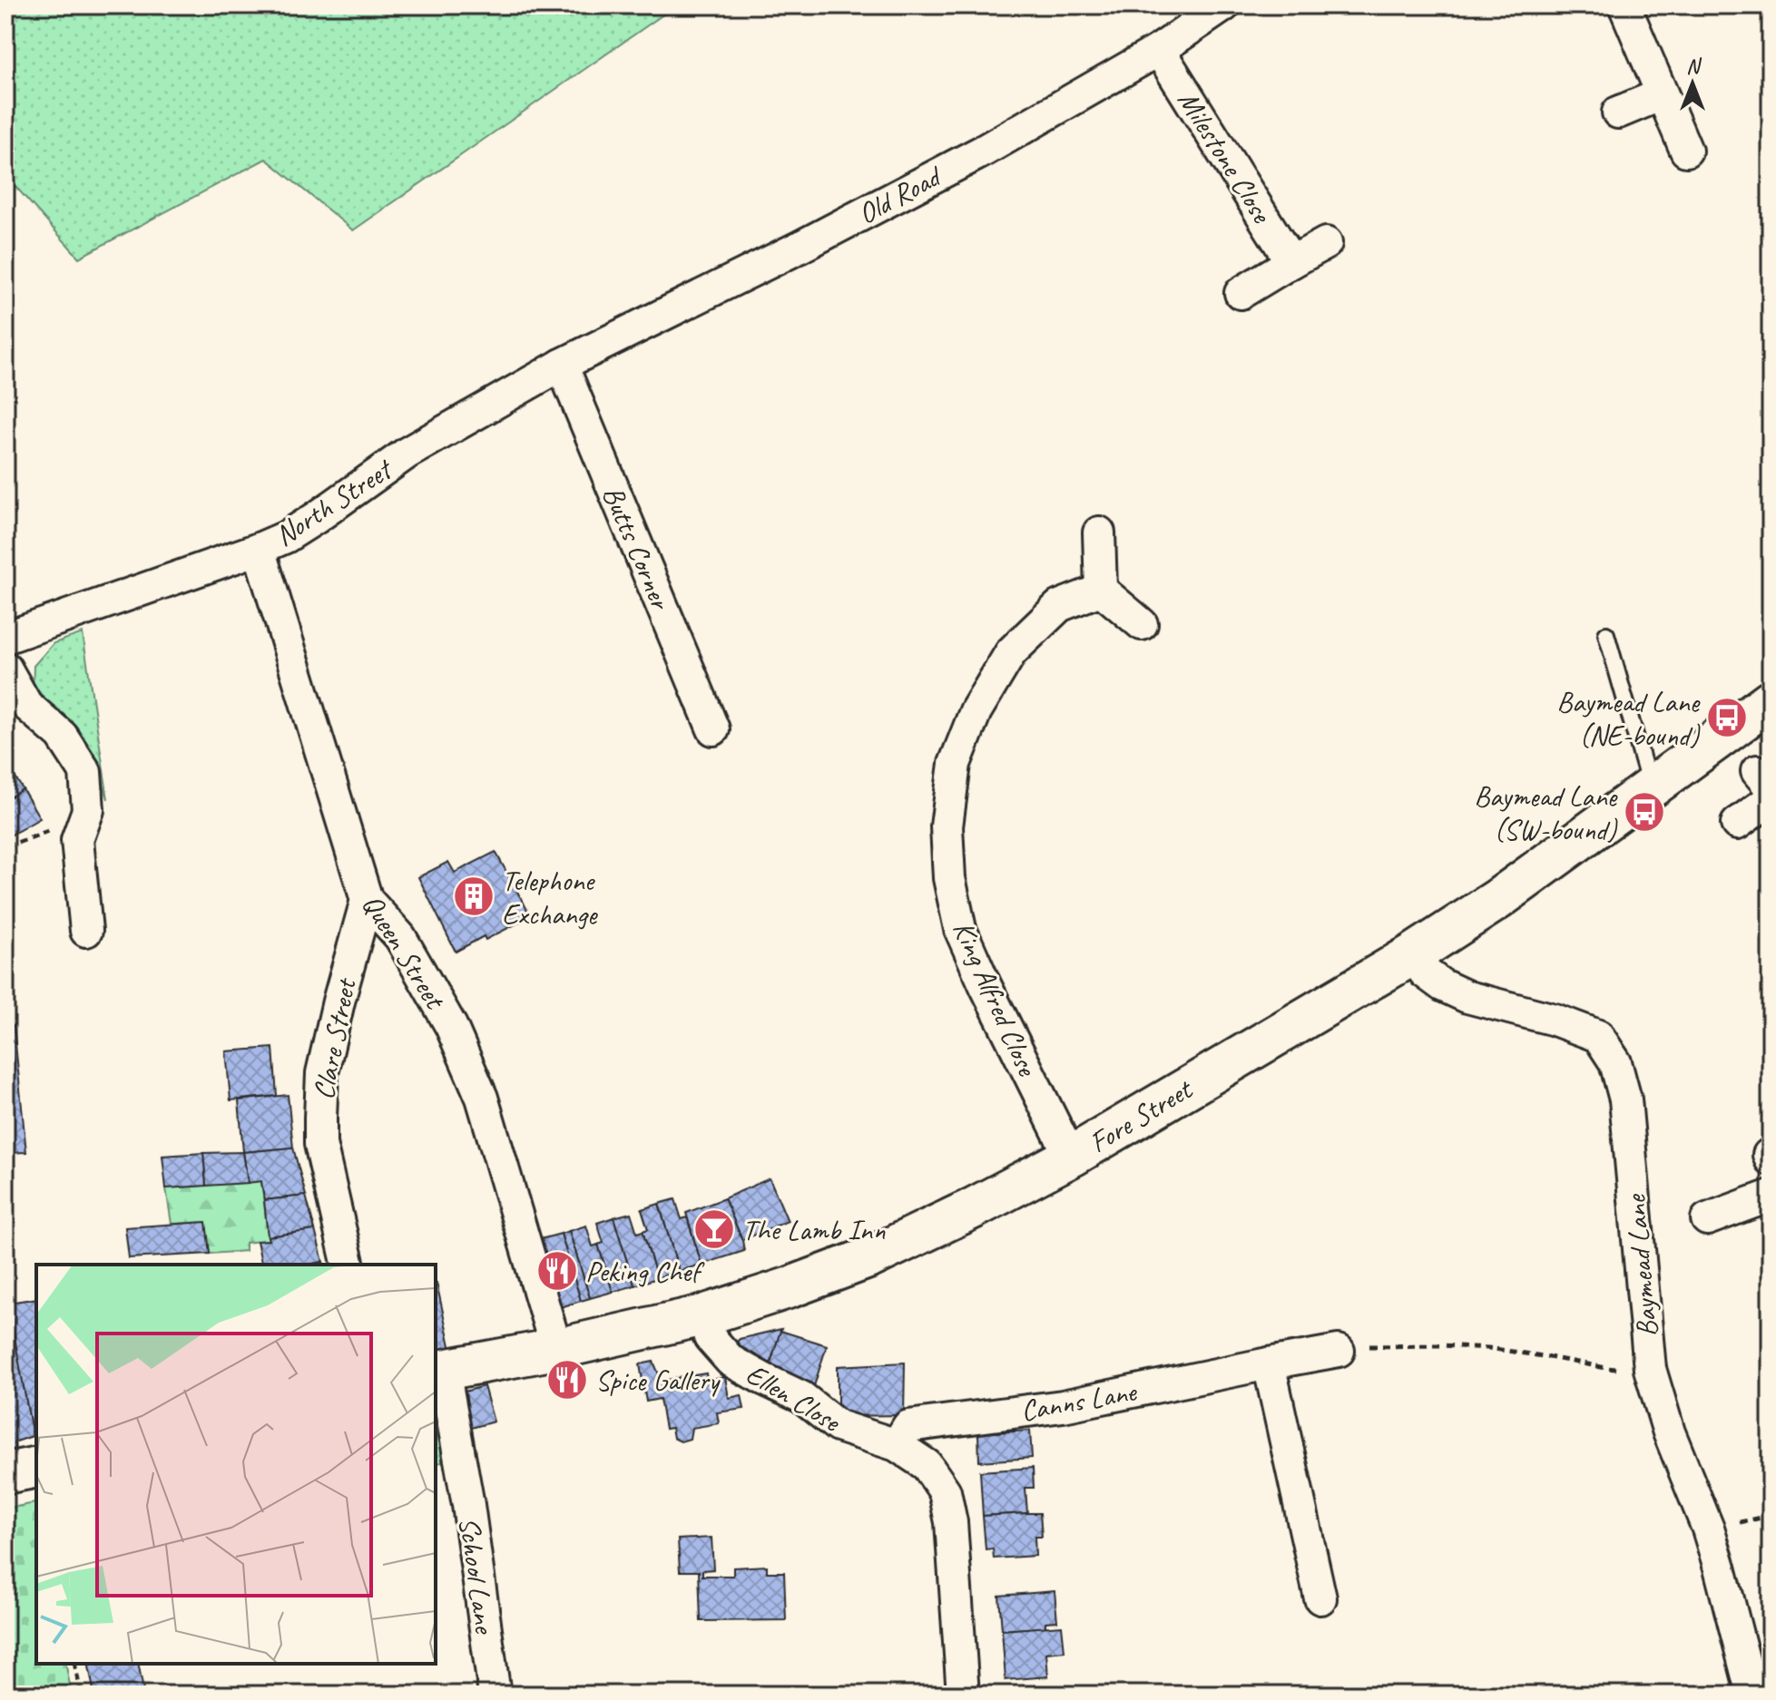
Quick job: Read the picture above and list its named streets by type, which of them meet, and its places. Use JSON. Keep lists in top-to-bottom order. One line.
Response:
{"streets":{"main road":["Fore Street"],"street":["Milestone Close","Old Road","North Street","Butts Corner","Queen Street","King Alfred Close","Clare Street","Baymead Lane","Ellen Close","Canns Lane","School Lane"]},"crossings":[["Milestone Close","Old Road"],["Old Road","North Street"],["Old Road","Butts Corner"],["North Street","Butts Corner"],["North Street","Queen Street"],["Queen Street","Clare Street"],["Queen Street","Fore Street"],["King Alfred Close","Fore Street"],["Fore Street","Baymead Lane"],["Fore Street","Ellen Close"],["Fore Street","School Lane"],["Ellen Close","Canns Lane"]],"places":{"bus stop":["Baymead Lane (NE-bound)","Baymead Lane (SW-bound)"],"building":["Telephone Exchange"],"bar":["The Lamb Inn"],"restaurant":["Peking Chef","Spice Gallery"]},"north":"top"}
